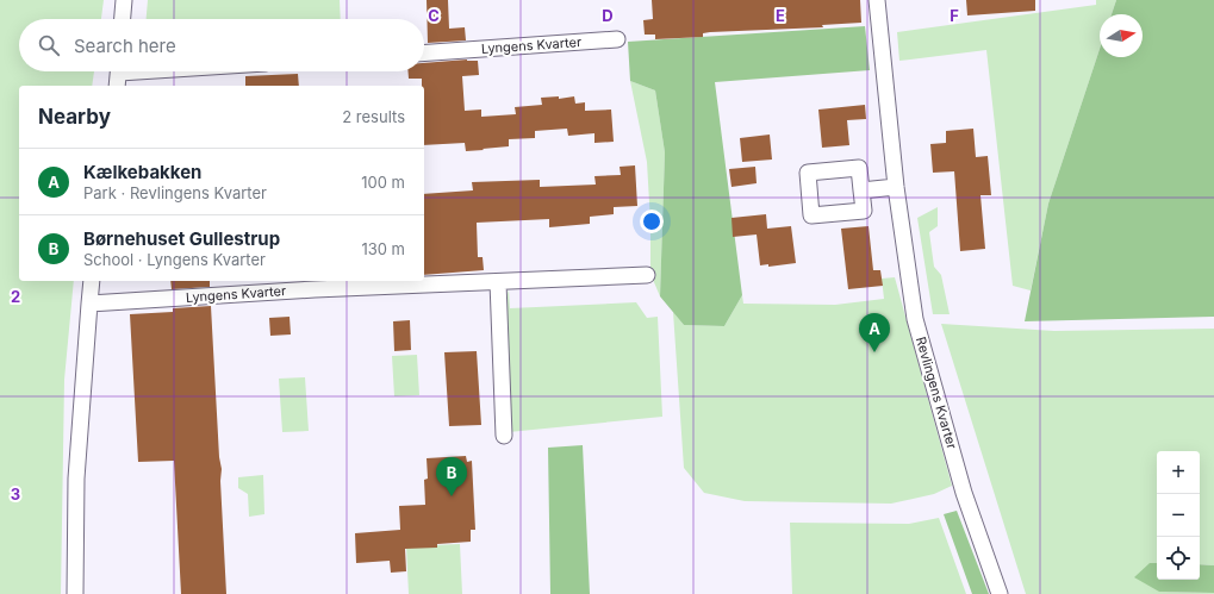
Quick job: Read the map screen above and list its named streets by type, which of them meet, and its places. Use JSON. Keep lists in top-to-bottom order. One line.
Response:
{"streets":{"street":["Lyngens Kvarter","Revlingens Kvarter"]},"north":"right","page":{"search":"Search here","heading":["Nearby","2 results"],"list":[{"mark":"A","name":"Kælkebakken","note":"Park · Revlingens Kvarter","value":"100 m"},{"mark":"B","name":"Børnehuset Gullestrup","note":"School · Lyngens Kvarter","value":"130 m"}],"pins":["A","B"],"map_buttons":["+","−"]},"grid":{"columns":["C","D","E","F"],"rows":["2","3"]}}
